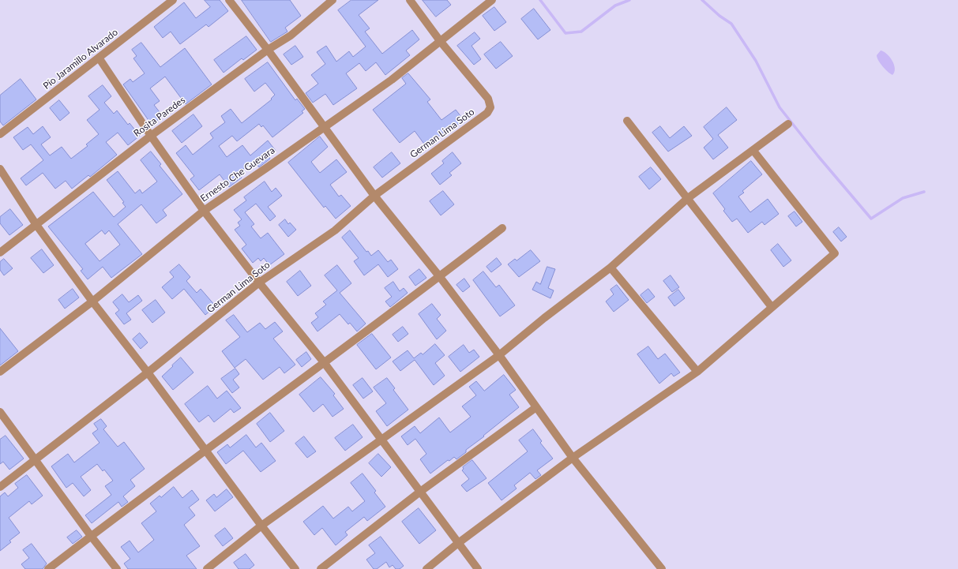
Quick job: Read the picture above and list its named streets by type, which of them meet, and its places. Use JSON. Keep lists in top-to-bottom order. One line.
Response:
{"streets":{"street":["Pío Jaramillo Alvarado","Rosita Paredes","German Lima Soto","Ernesto Che Guevara"]},"crossings":[["German Lima Soto","Ernesto Che Guevara"]]}
